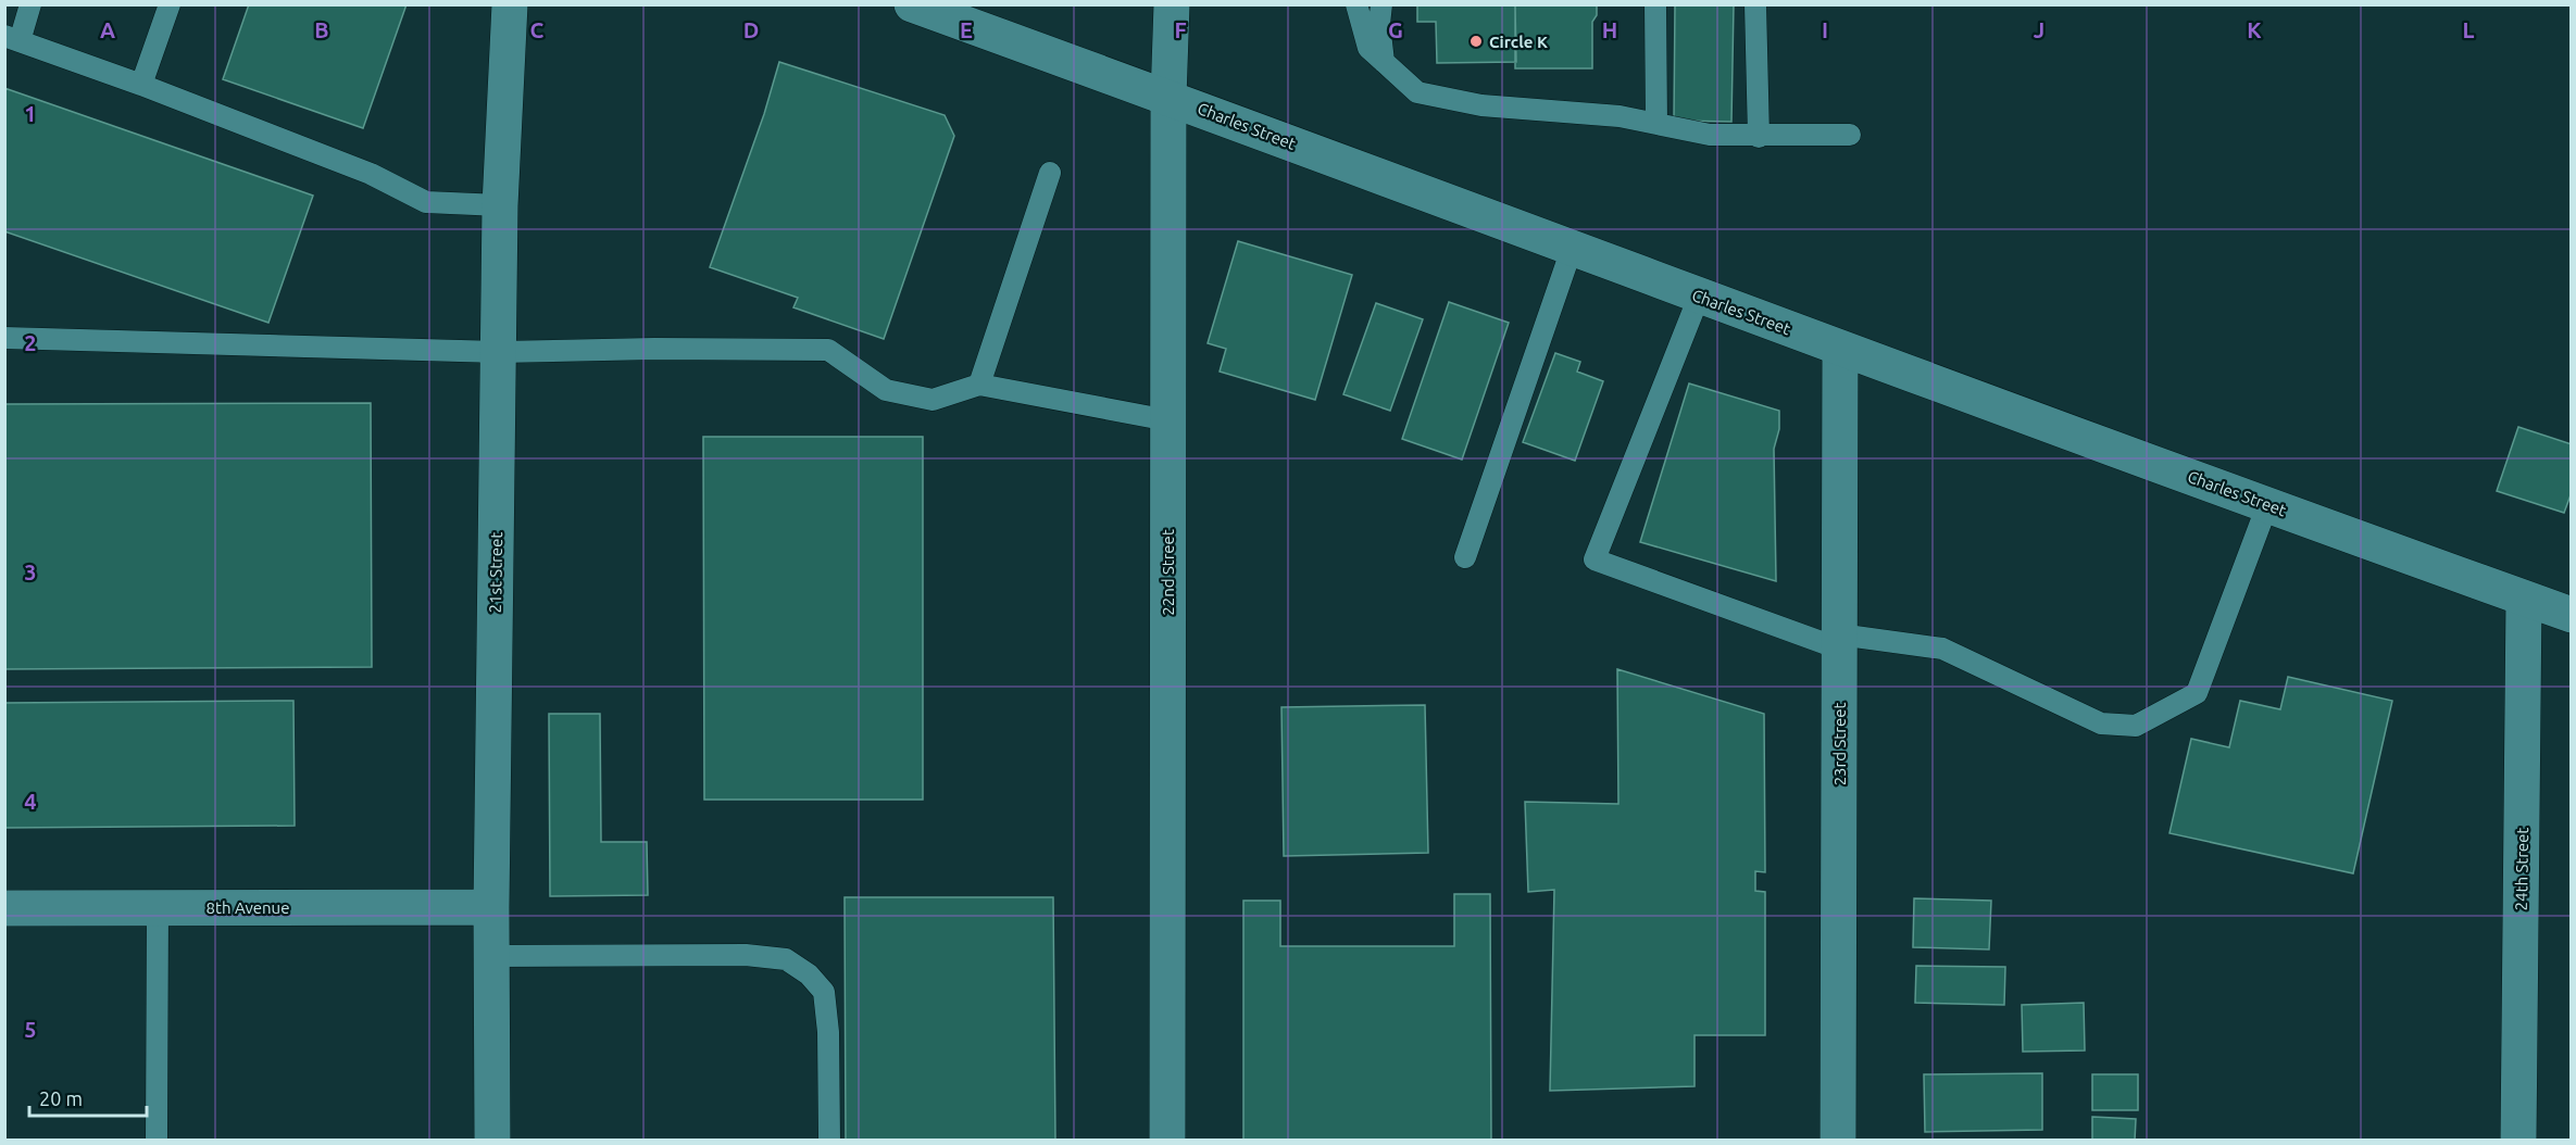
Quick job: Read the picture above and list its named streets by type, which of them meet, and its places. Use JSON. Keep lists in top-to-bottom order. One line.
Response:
{"streets":{"street":["Charles Street","21st Street","22nd Street","23rd Street","24th Street","8th Avenue"]},"crossings":[["Charles Street","22nd Street"],["Charles Street","23rd Street"],["Charles Street","24th Street"],["21st Street","8th Avenue"]],"places":["Circle K"],"scale_bar":"20 m","grid":{"columns":["A","B","C","D","E","F","G","H","I","J","K","L"],"rows":["1","2","3","4","5"]}}
